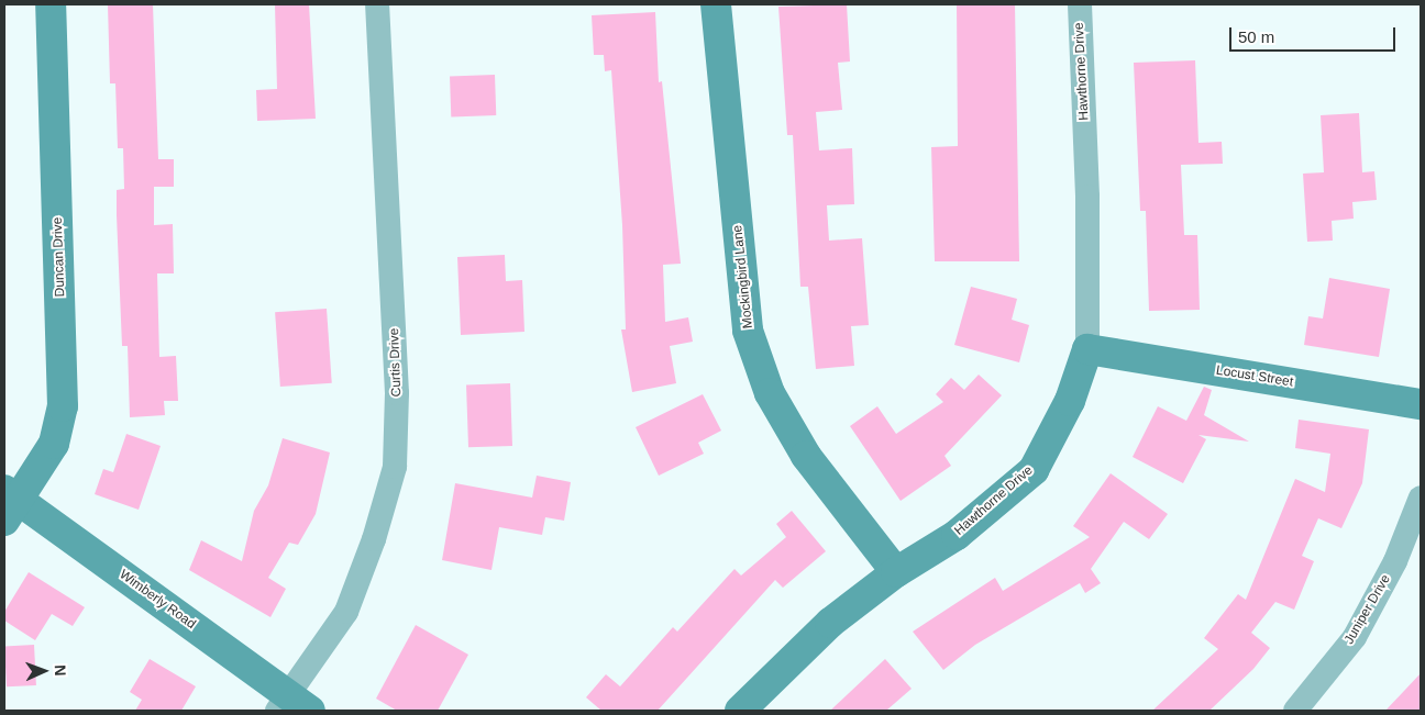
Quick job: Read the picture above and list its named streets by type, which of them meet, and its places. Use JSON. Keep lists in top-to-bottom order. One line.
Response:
{"streets":{"main road":["Hawthorne Drive","Duncan Drive","Mockingbird Lane","Locust Street","Wimberly Road"],"street":["Curtis Drive","Juniper Drive"]},"crossings":[["Hawthorne Drive","Mockingbird Lane"],["Hawthorne Drive","Locust Street"],["Duncan Drive","Wimberly Road"],["Curtis Drive","Wimberly Road"]],"scale_bar":"50 m","north":"right"}
